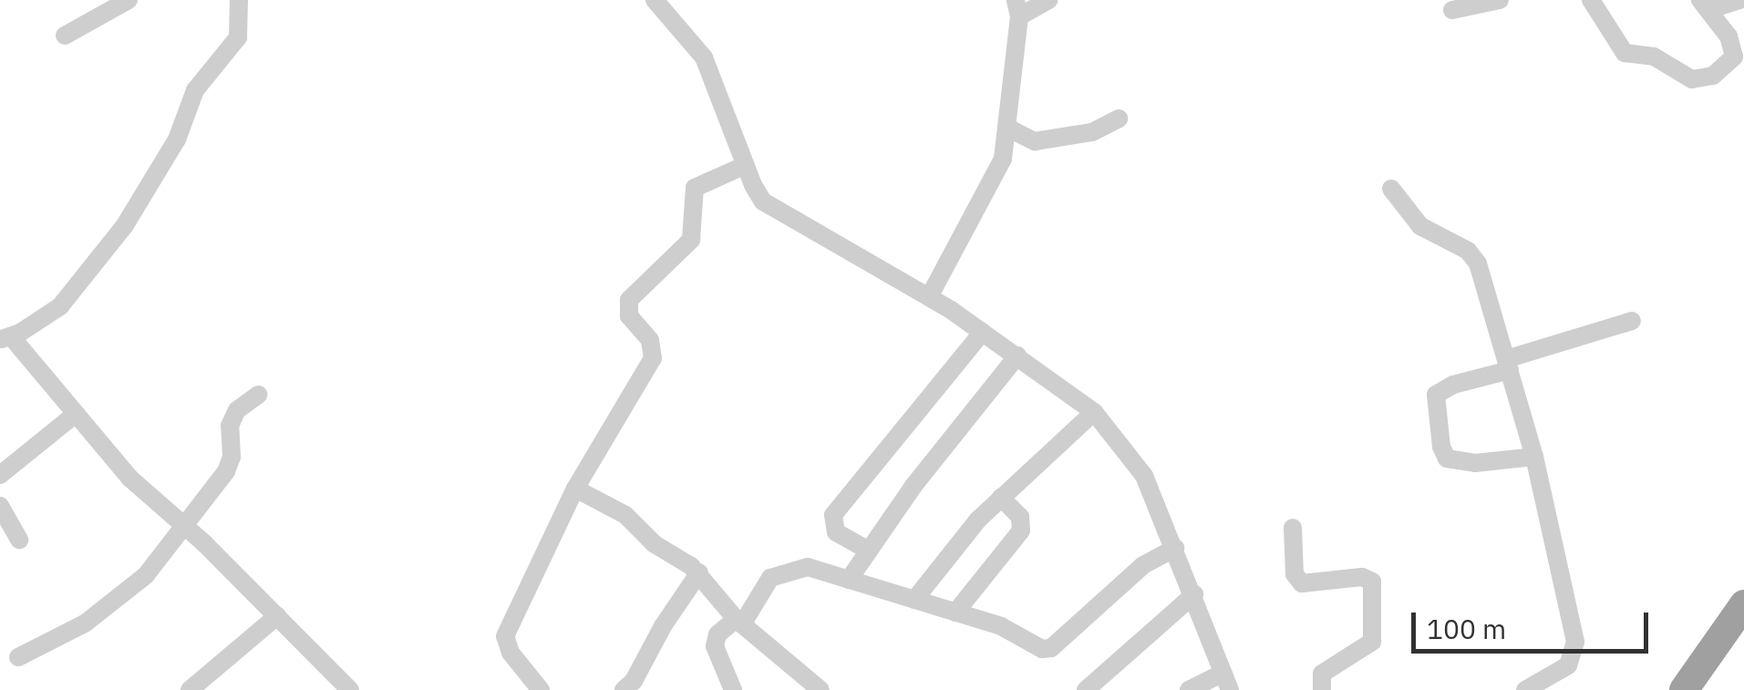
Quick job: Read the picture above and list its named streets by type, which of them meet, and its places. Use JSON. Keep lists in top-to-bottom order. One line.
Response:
{"scale_bar":"100 m"}
